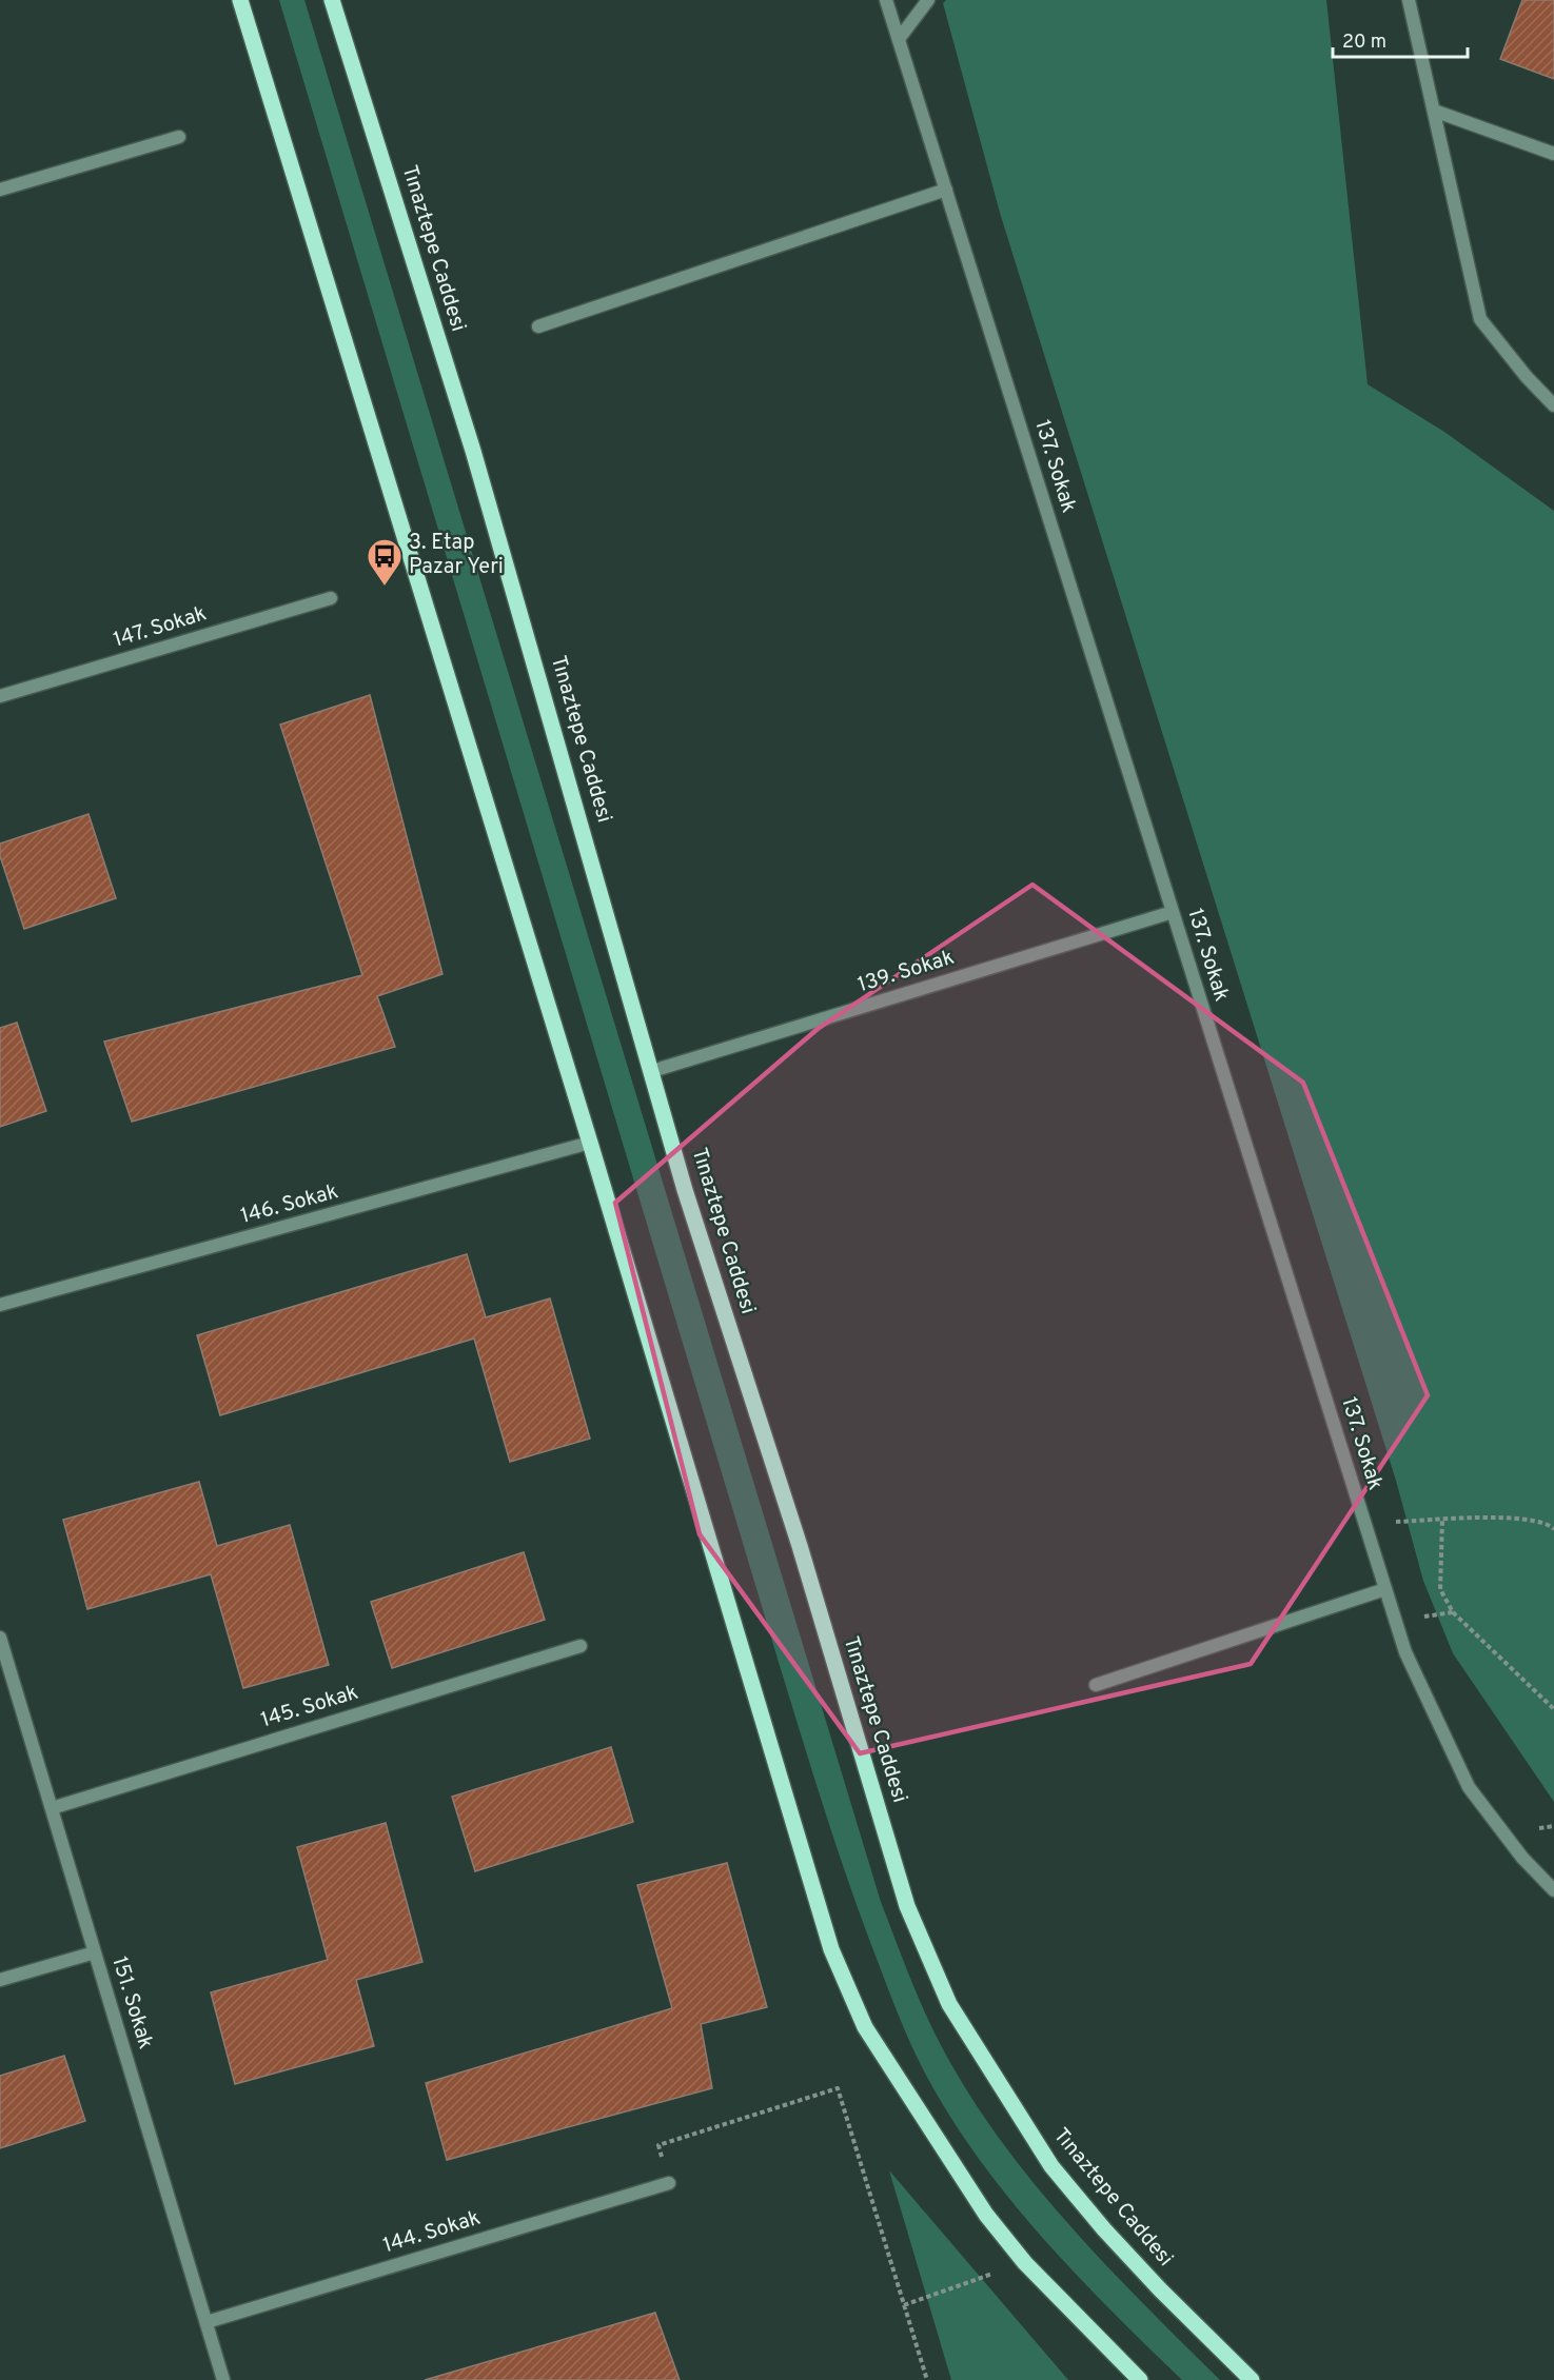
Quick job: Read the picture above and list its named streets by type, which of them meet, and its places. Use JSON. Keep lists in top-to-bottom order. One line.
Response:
{"streets":{"main road":["Tınaztepe Caddesi"],"street":["137. Sokak","147. Sokak","139. Sokak","146. Sokak","145. Sokak","151. Sokak","144. Sokak"]},"crossings":[["Tınaztepe Caddesi","139. Sokak"],["137. Sokak","139. Sokak"],["145. Sokak","151. Sokak"],["151. Sokak","144. Sokak"]],"places":{"bus stop":["3. Etap Pazar Yeri"]},"scale_bar":"20 m"}
